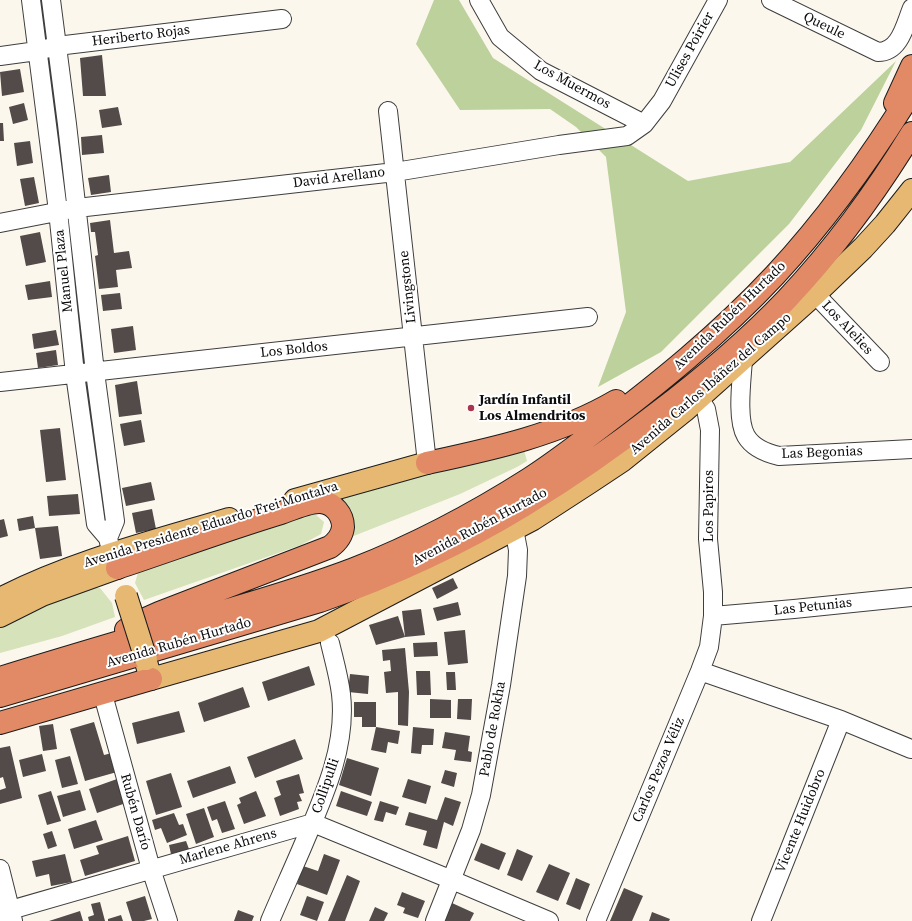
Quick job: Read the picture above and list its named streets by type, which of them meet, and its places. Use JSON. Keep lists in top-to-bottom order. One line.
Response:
{"streets":{"highway":["Avenida Rubén Hurtado"],"main road":["Manuel Plaza","Avenida Carlos Ibáñez del Campo","Avenida Presidente Eduardo Frei Montalva"],"street":["Queule","Heriberto Rojas","Ulises Poirier","Los Muermos","David Arellano","Livingstone","Los Alelies","Los Boldos","Las Begonias","Los Papiros","Las Petunias","Pablo de Rokha","Carlos Pezoa Véliz","Collipulli","Rubén Darío","Vicente Huidobro","Marlene Ahrens"]},"crossings":[["Heriberto Rojas","Manuel Plaza"],["Ulises Poirier","David Arellano"],["Los Muermos","David Arellano"],["David Arellano","Manuel Plaza"],["David Arellano","Livingstone"],["Manuel Plaza","Los Boldos"],["Manuel Plaza","Avenida Carlos Ibáñez del Campo"],["Manuel Plaza","Avenida Presidente Eduardo Frei Montalva"],["Livingstone","Los Boldos"],["Livingstone","Avenida Presidente Eduardo Frei Montalva"],["Los Alelies","Avenida Carlos Ibáñez del Campo"],["Avenida Carlos Ibáñez del Campo","Las Begonias"],["Avenida Carlos Ibáñez del Campo","Los Papiros"],["Avenida Carlos Ibáñez del Campo","Pablo de Rokha"],["Los Papiros","Las Petunias"],["Los Papiros","Carlos Pezoa Véliz"],["Las Petunias","Carlos Pezoa Véliz"],["Collipulli","Marlene Ahrens"],["Rubén Darío","Marlene Ahrens"]],"places":["Jardín Infantil Los Almendritos"]}
